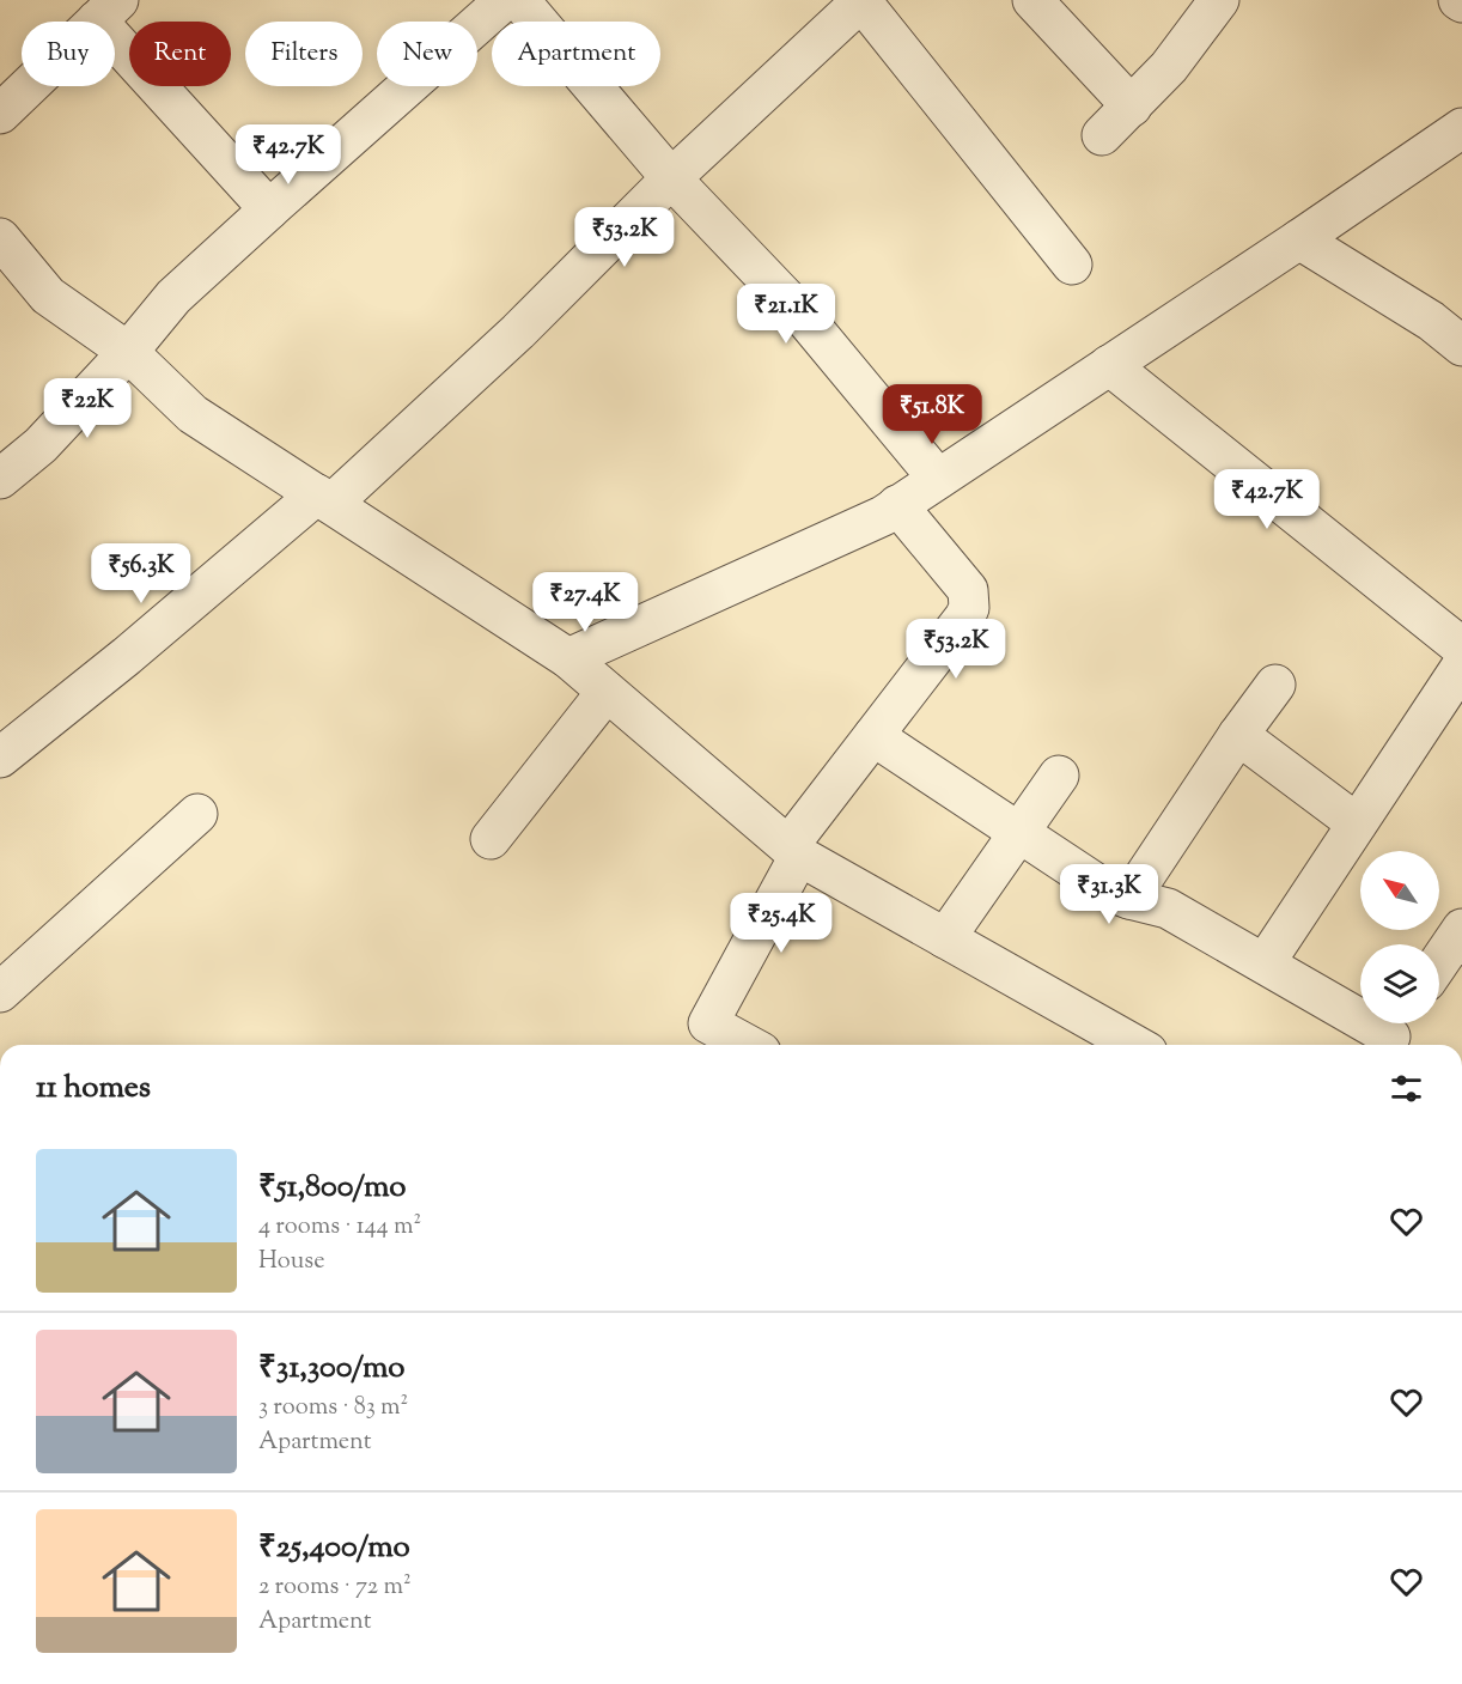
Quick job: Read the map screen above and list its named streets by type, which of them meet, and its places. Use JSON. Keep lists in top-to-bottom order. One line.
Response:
{"north":"top left","page":{"chip":["Buy","Rent","Filters","New","Apartment"],"price":["₹42.7K","₹53.2K","₹21.1K","₹22K","₹51.8K","₹42.7K","₹56.3K","₹27.4K","₹53.2K","₹31.3K","₹25.4K"],"heading":"11 homes","list":[{"name":"₹51,800/mo","note":"4 rooms · 144 m² · House"},{"name":"₹31,300/mo","note":"3 rooms · 83 m² · Apartment"},{"name":"₹25,400/mo","note":"2 rooms · 72 m² · Apartment"}]}}
